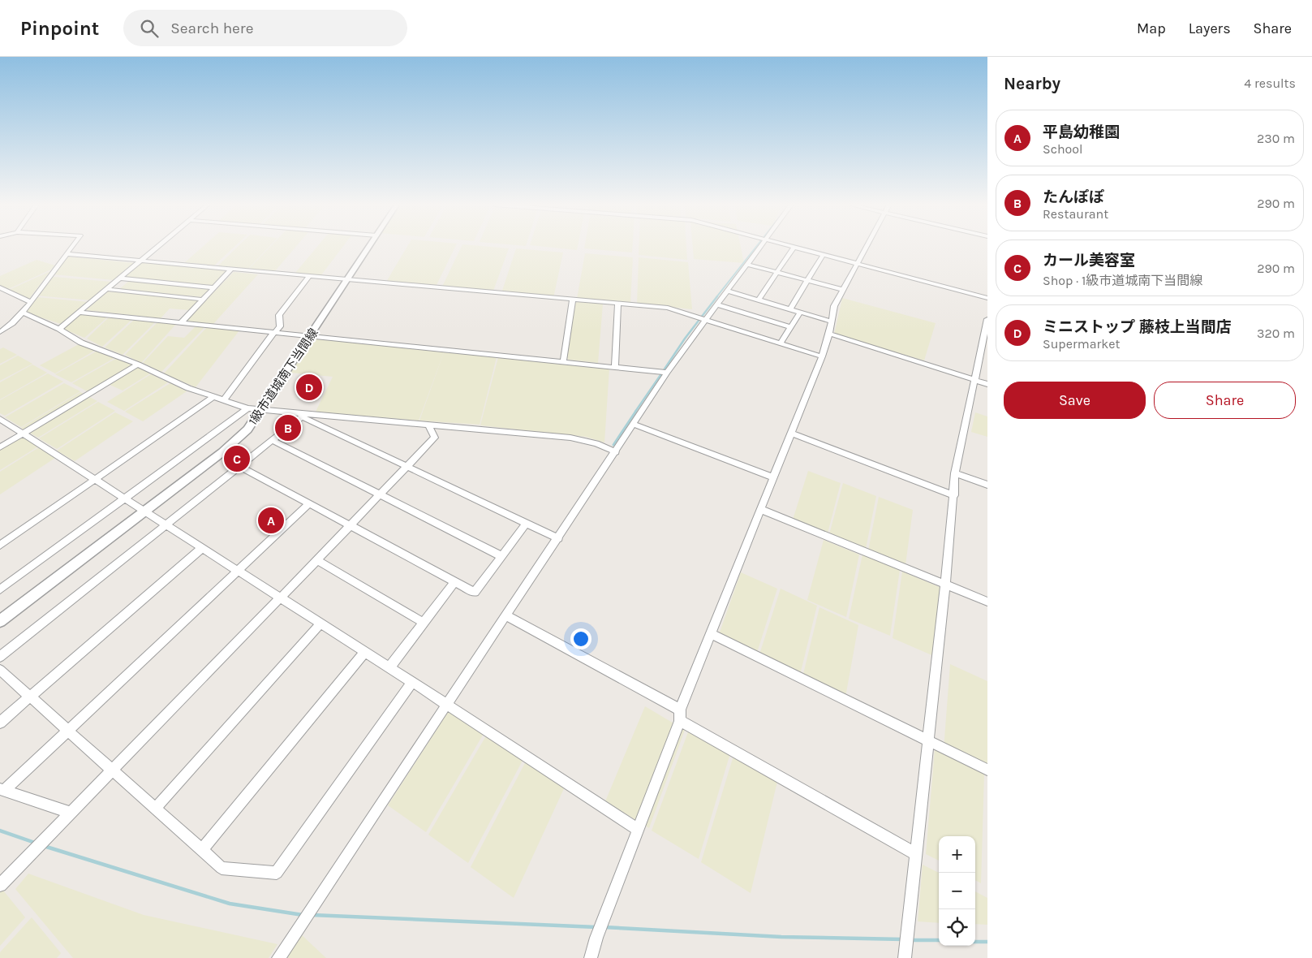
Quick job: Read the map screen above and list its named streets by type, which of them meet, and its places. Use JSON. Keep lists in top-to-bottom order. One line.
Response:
{"streets":{"street":["1級市道城南下当間線"]},"page":{"header":"Pinpoint","search":"Search here","nav":["Map","Layers","Share"],"heading":["Nearby","4 results"],"list":[{"mark":"A","name":"平島幼稚園","note":"School","value":"230 m"},{"mark":"B","name":"たんぽぽ","note":"Restaurant","value":"290 m"},{"mark":"C","name":"カール美容室","note":"Shop · 1級市道城南下当間線","value":"290 m"},{"mark":"D","name":"ミニストップ 藤枝上当間店","note":"Supermarket","value":"320 m"}],"buttons":["Save","Share"],"pins":["D","B","C","A"],"map_buttons":["+","−"]}}
